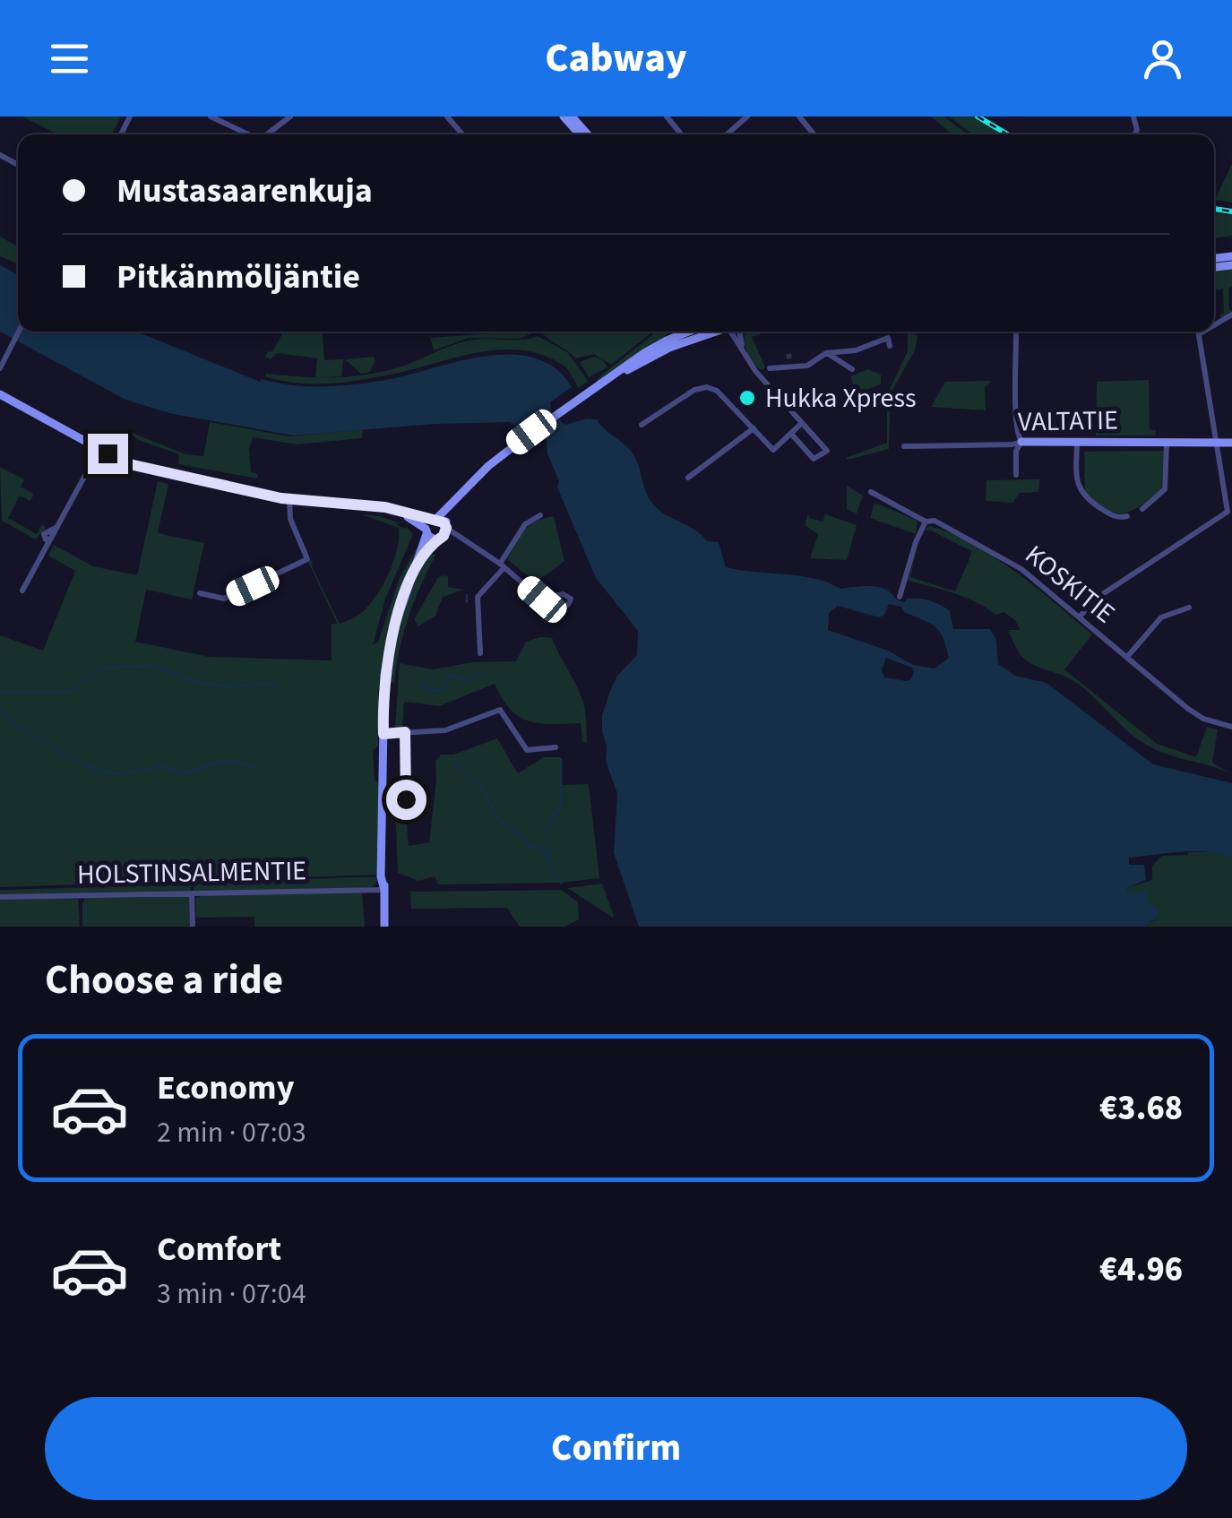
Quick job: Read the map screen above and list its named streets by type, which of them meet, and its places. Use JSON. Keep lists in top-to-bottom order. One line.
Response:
{"streets":{"street":["VALTATIE","KOSKITIE","HOLSTINSALMENTIE"]},"places":["Hukka Xpress"],"page":{"header":"Cabway","banner":["Mustasaarenkuja","Pitkänmöljäntie"],"heading":"Choose a ride","list":[{"name":"Economy","note":"2 min · 07:03","value":"€3.68"},{"name":"Comfort","note":"3 min · 07:04","value":"€4.96"}],"buttons":"Confirm"}}
